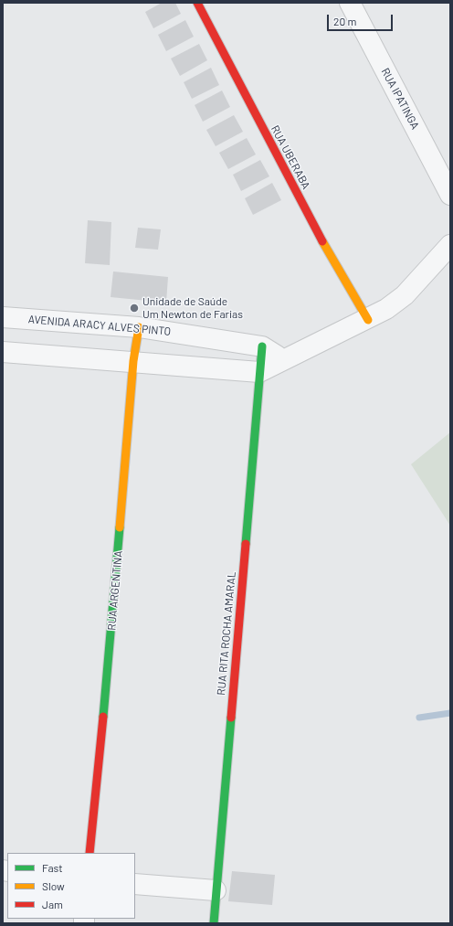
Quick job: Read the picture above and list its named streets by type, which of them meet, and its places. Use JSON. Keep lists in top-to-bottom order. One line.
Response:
{"streets":{"street":["RUA IPATINGA","RUA UBERABA","AVENIDA ARACY ALVES PINTO","RUA ARGENTINA","RUA RITA ROCHA AMARAL"]},"crossings":[["AVENIDA ARACY ALVES PINTO","RUA ARGENTINA"],["AVENIDA ARACY ALVES PINTO","RUA RITA ROCHA AMARAL"]],"places":["Unidade de Saúde Um Newton de Farias"],"legend":["Fast","Slow","Jam"],"scale_bar":"20 m"}
